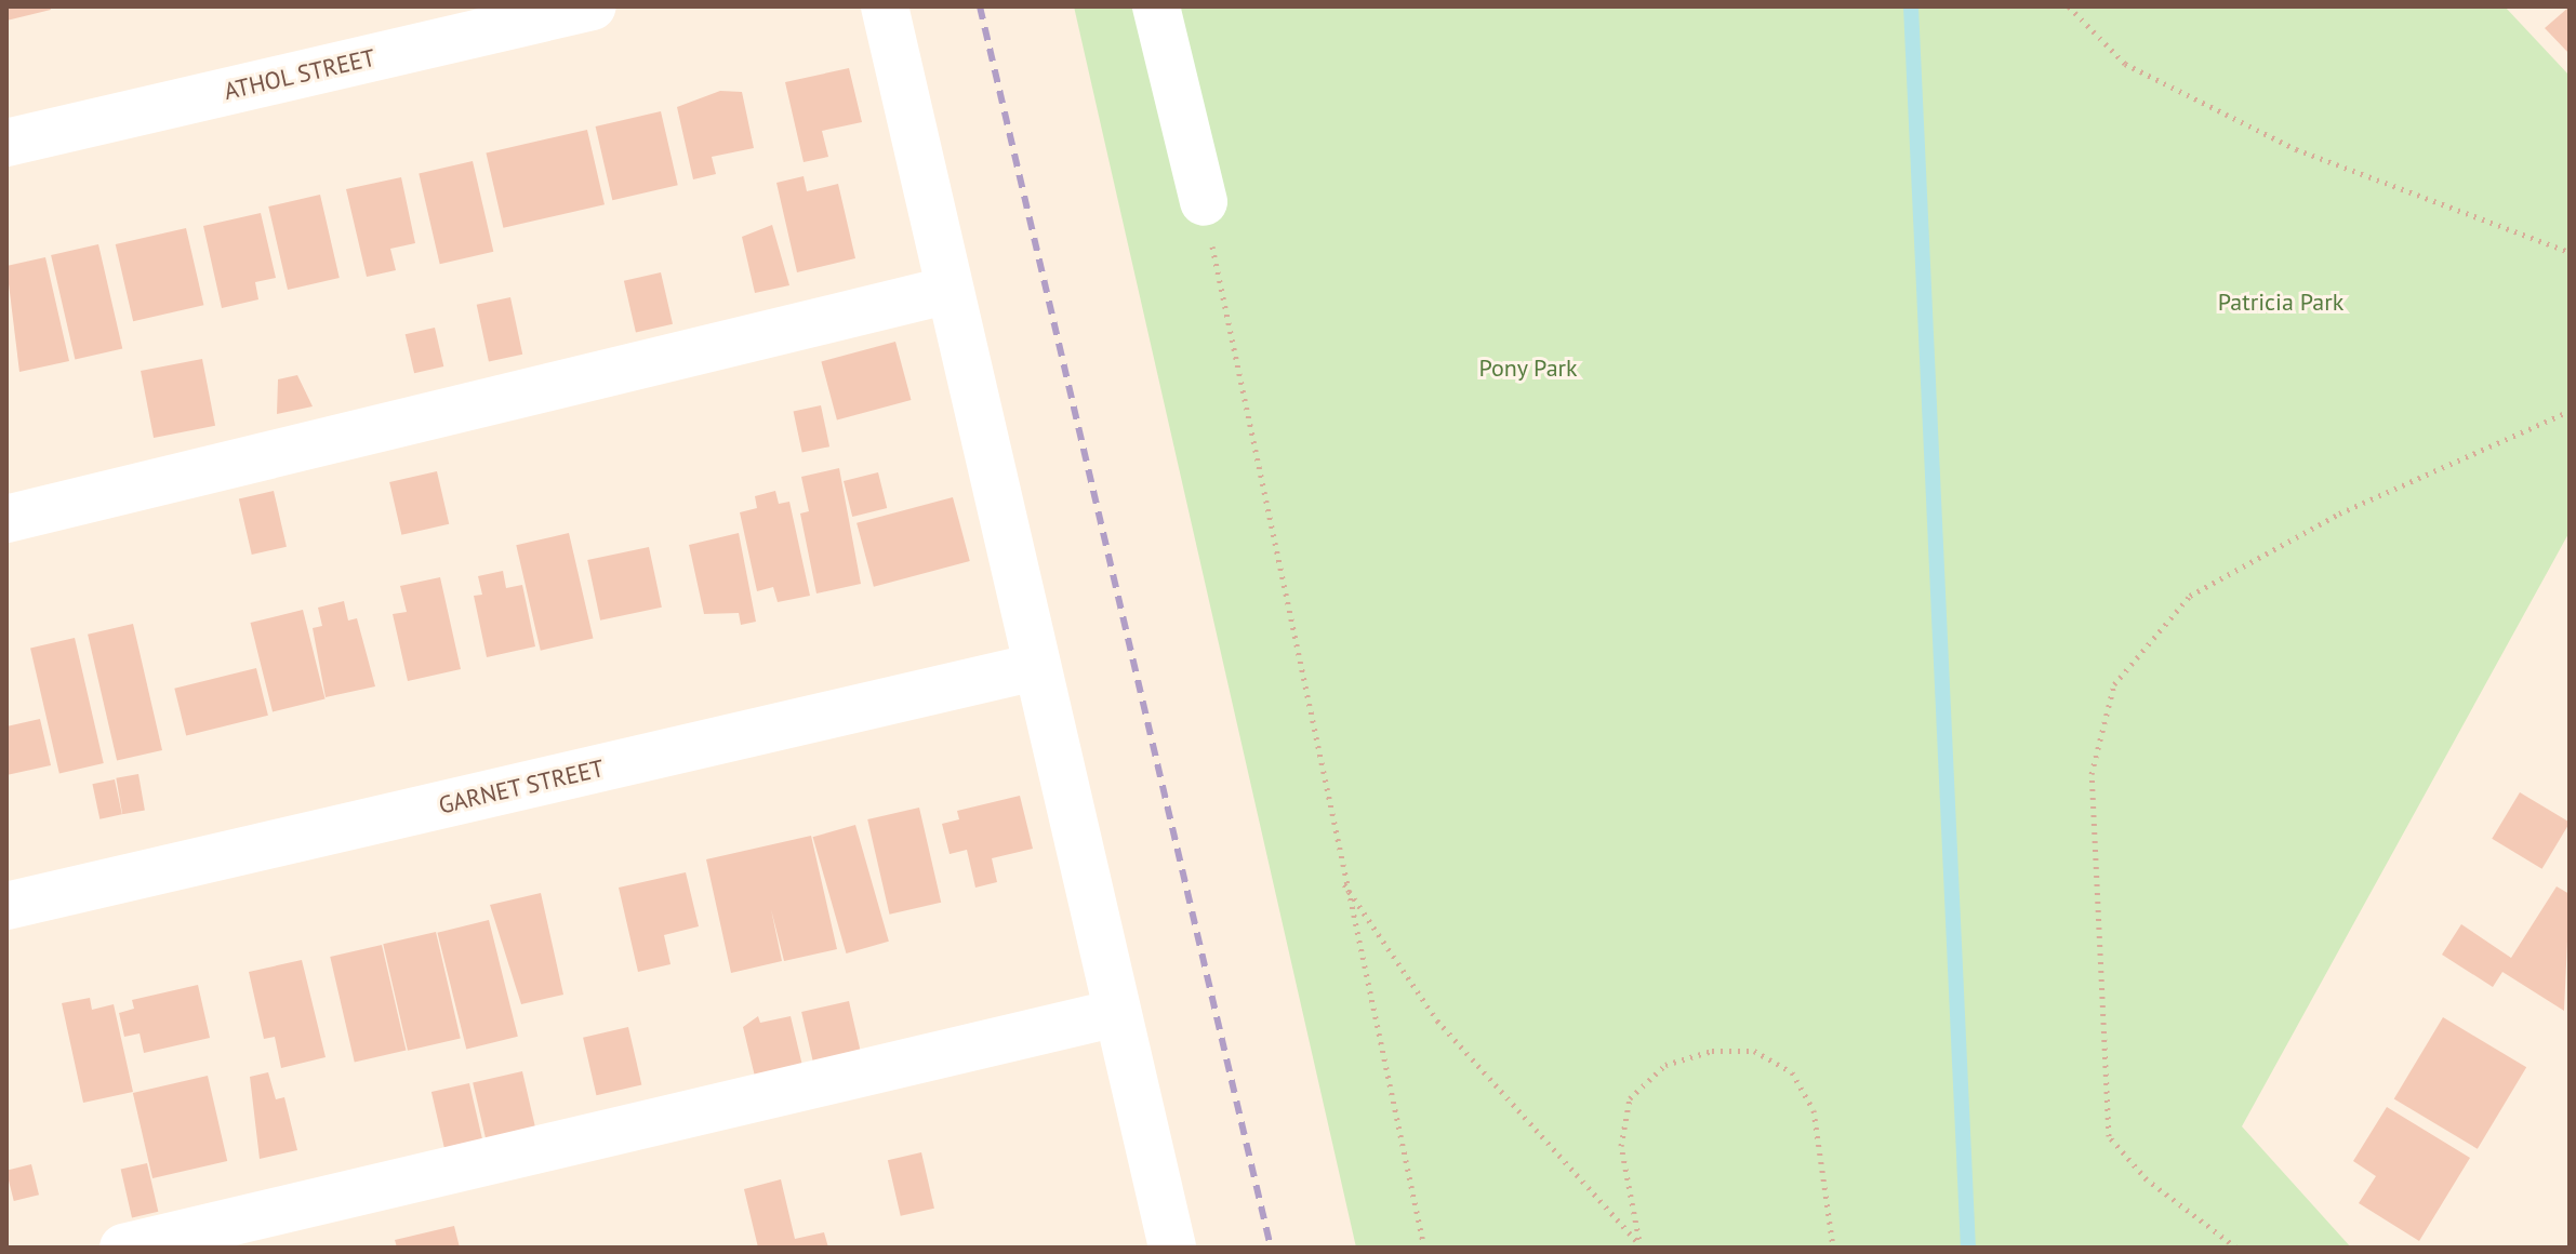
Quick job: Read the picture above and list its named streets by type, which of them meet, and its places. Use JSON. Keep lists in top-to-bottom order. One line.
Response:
{"streets":{"street":["ATHOL STREET","GARNET STREET"]},"parks":["Patricia Park","Pony Park"]}
